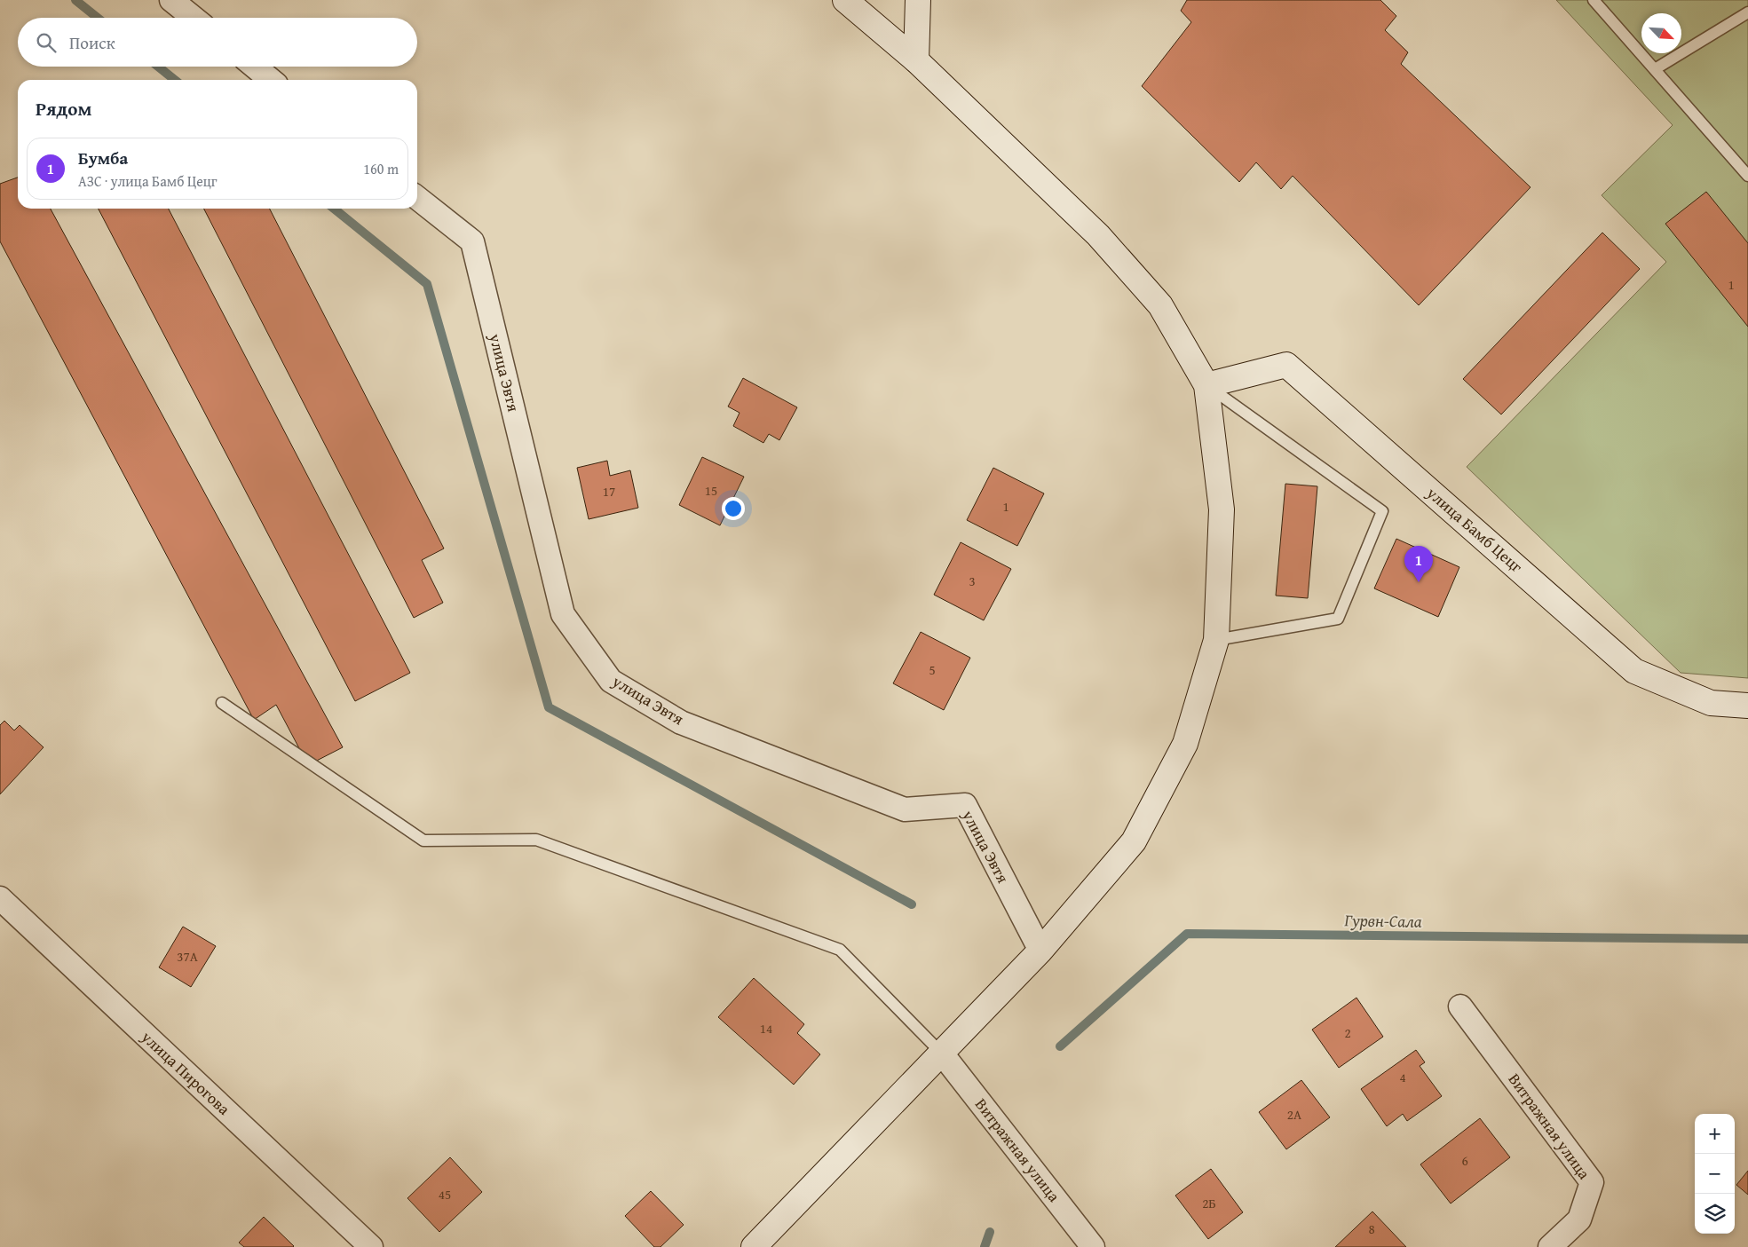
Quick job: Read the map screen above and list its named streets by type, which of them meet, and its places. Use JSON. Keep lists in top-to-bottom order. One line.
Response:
{"streets":{"main road":["улица Бамб Цецг"],"street":["улица Эвтя","улица Пирогова","Витражная улица"]},"water":["Гурвн-Сала"],"house_numbers":["1","15","17","1","3","5","37А","14","2","4","2А","6","45","2Б","8"],"north":"bottom right","page":{"search":"Поиск","heading":"Рядом","list":[{"mark":"1","name":"Бумба","note":"АЗС · улица Бамб Цецг","value":"160 m"}],"pins":"1","map_buttons":["+","−"]}}
